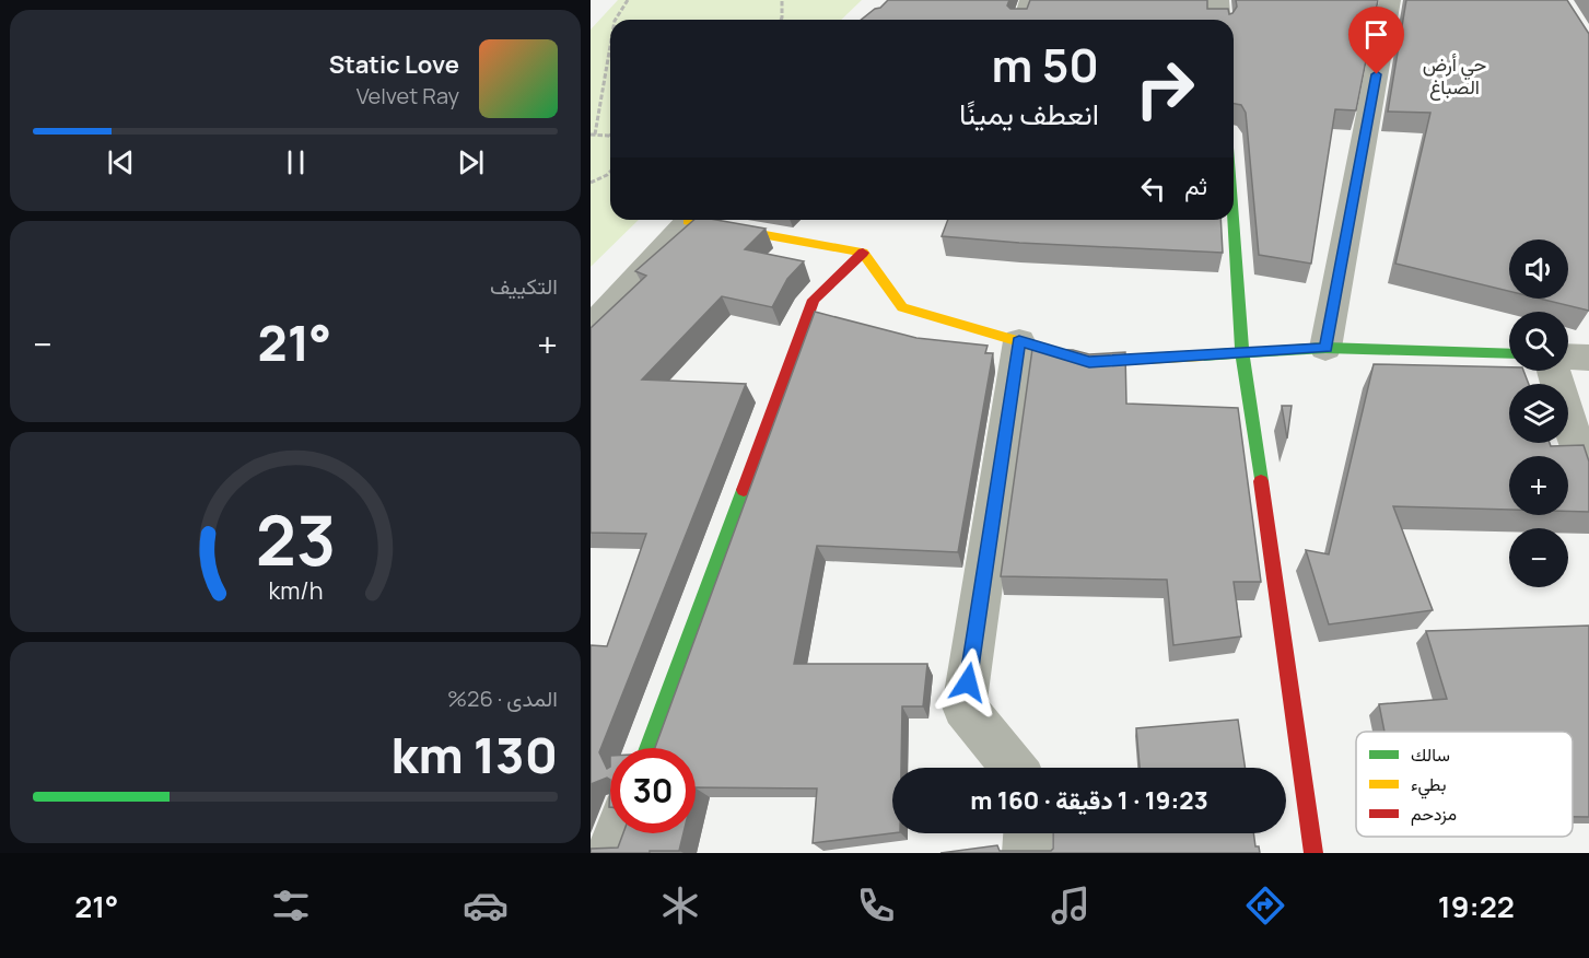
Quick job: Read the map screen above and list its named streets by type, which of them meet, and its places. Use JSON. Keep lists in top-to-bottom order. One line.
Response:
{"districts":["حي أرض الصباغ"],"legend":["سالك","بطيء","مزدحم"],"page":{"turn":["50 m","انعطف يمينًا"],"song":["Static Love","Velvet Ray"],"then":"ثم","tile":["التكييف",["المدى · 26%","130 km"]],"map_buttons":["+","−"],"heat":["−","21°","+"],"limit":"30","trip":"19:23 · 1 دقيقة · 160 m","tabs":["19:22","21°"],"gauge":["23","km/h"]}}
